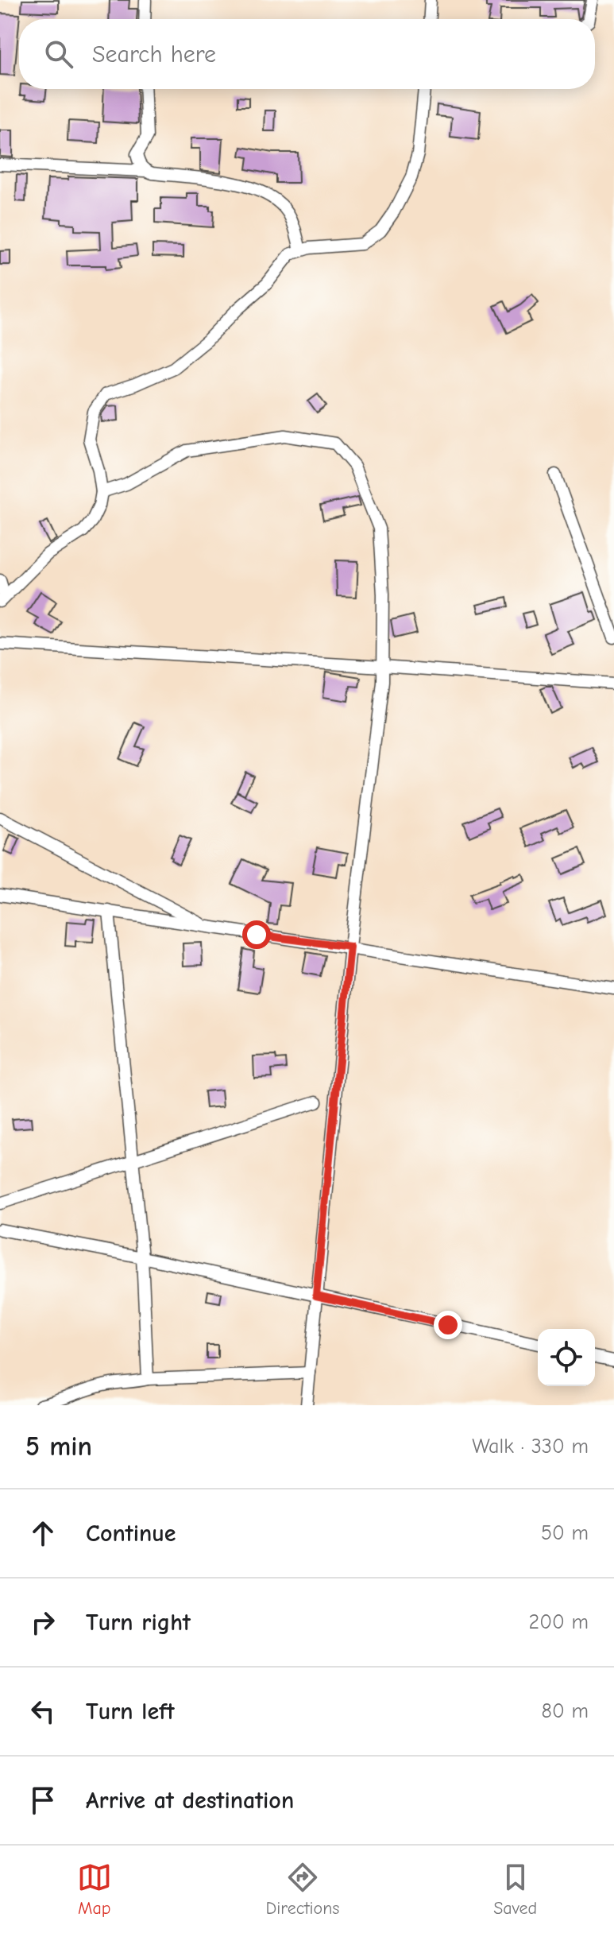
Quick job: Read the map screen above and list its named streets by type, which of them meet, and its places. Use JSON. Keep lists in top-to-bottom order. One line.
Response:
{"page":{"search":"Search here","heading":["5 min","Walk · 330 m"],"list":[["Continue","50 m"],["Turn right","200 m"],["Turn left","80 m"],"Arrive at destination"],"nav":["Map","Directions","Saved"]}}
